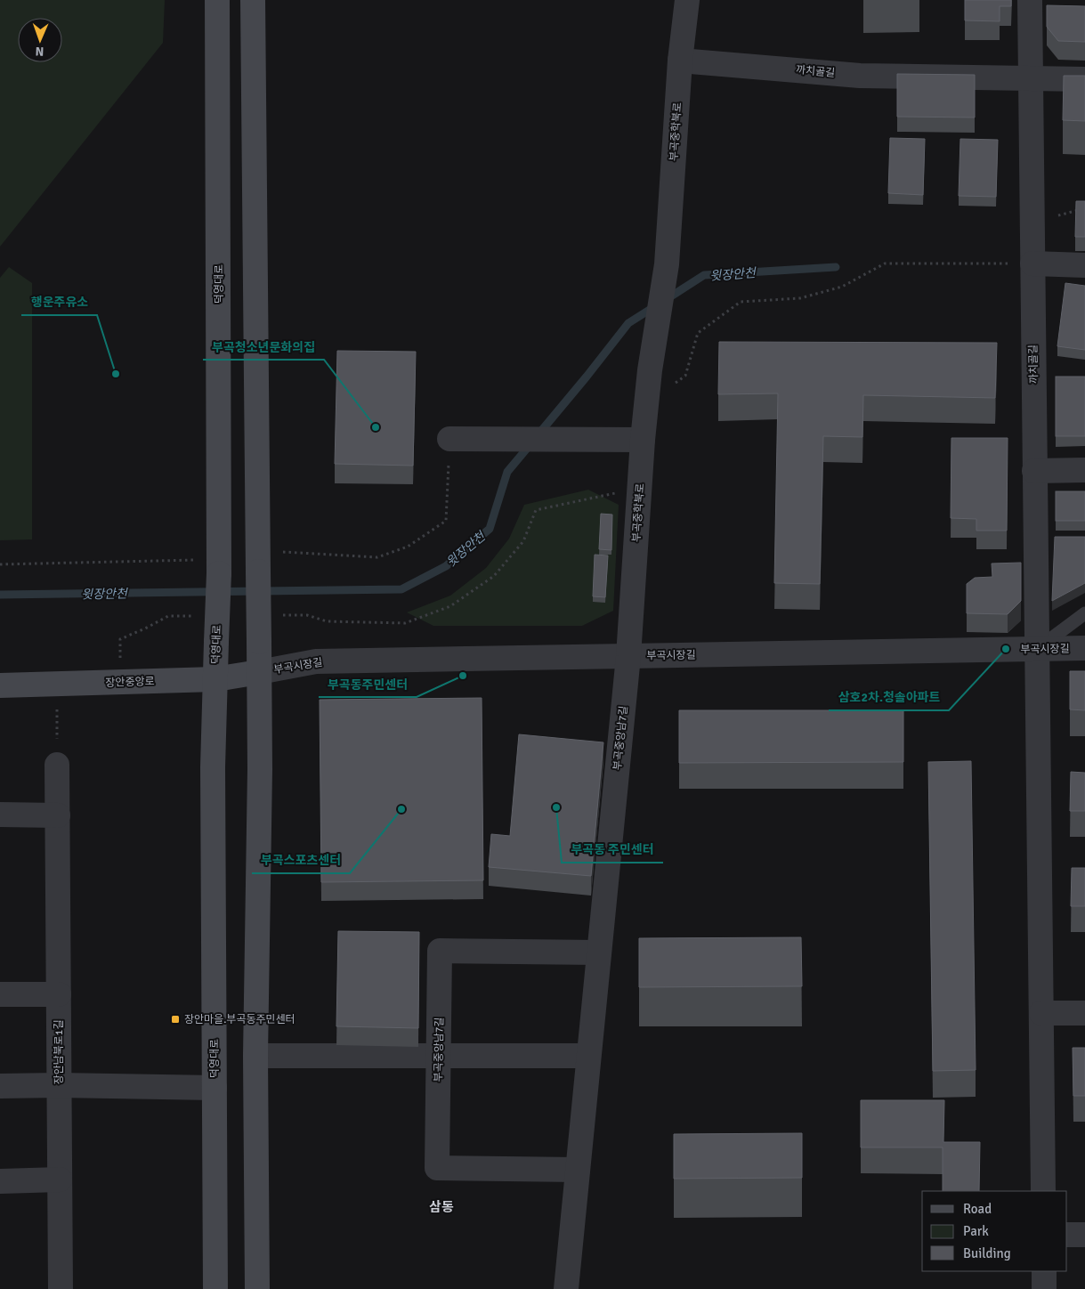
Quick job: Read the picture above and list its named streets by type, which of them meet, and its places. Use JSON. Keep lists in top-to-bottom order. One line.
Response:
{"streets":{"street":["까치골길","부곡중학북로","덕영대로","부곡시장길","장안중앙로","부곡중앙남7길","장안남북로1길"]},"crossings":[["까치골길","부곡중학북로"],["까치골길","부곡시장길"],["부곡중학북로","부곡시장길"],["부곡중학북로","부곡중앙남7길"],["덕영대로","장안중앙로"],["부곡시장길","장안중앙로"],["부곡시장길","부곡중앙남7길"]],"districts":["삼동"],"water":["윗장안천"],"places":{"other":["행운주유소","부곡청소년문화의집","삼호2차.청솔아파트","부곡동주민센터","부곡동 주민센터","부곡스포츠센터"],"transit":["장안마을.부곡동주민센터"]},"legend":["Road","Park","Building"],"north":"bottom"}
